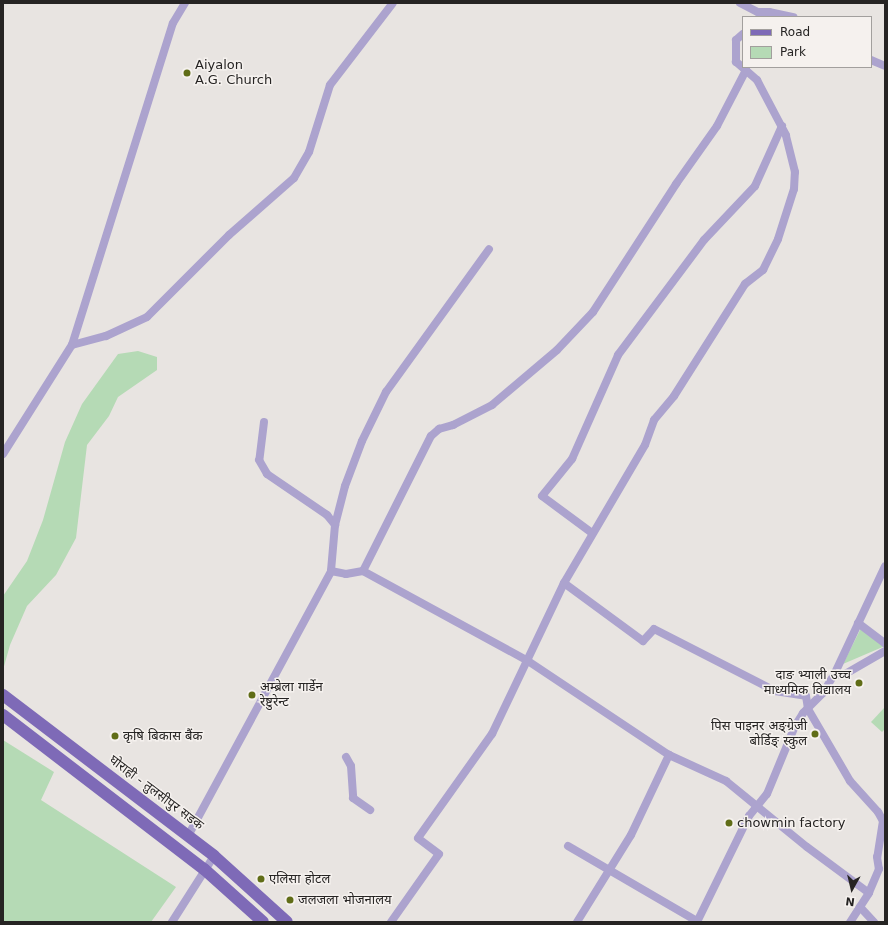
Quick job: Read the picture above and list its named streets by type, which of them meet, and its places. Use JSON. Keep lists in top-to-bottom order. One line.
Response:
{"streets":{"main road":["घोराही - तुलसीपुर सडक"]},"places":["Aiyalon A.G. Church","दाङ भ्याली उच्च माध्यमिक विद्यालय","अम्ब्रेला गार्डेन रेष्टुरेन्ट","पिस पाइनर अङ्‍ग्रेजी बोर्डिङ् स्कुल","कृषि बिकास बैंक","chowmin factory","एलिसा होटल","जलजला भोजनालय"],"legend":["Road","Park"],"north":"bottom"}
